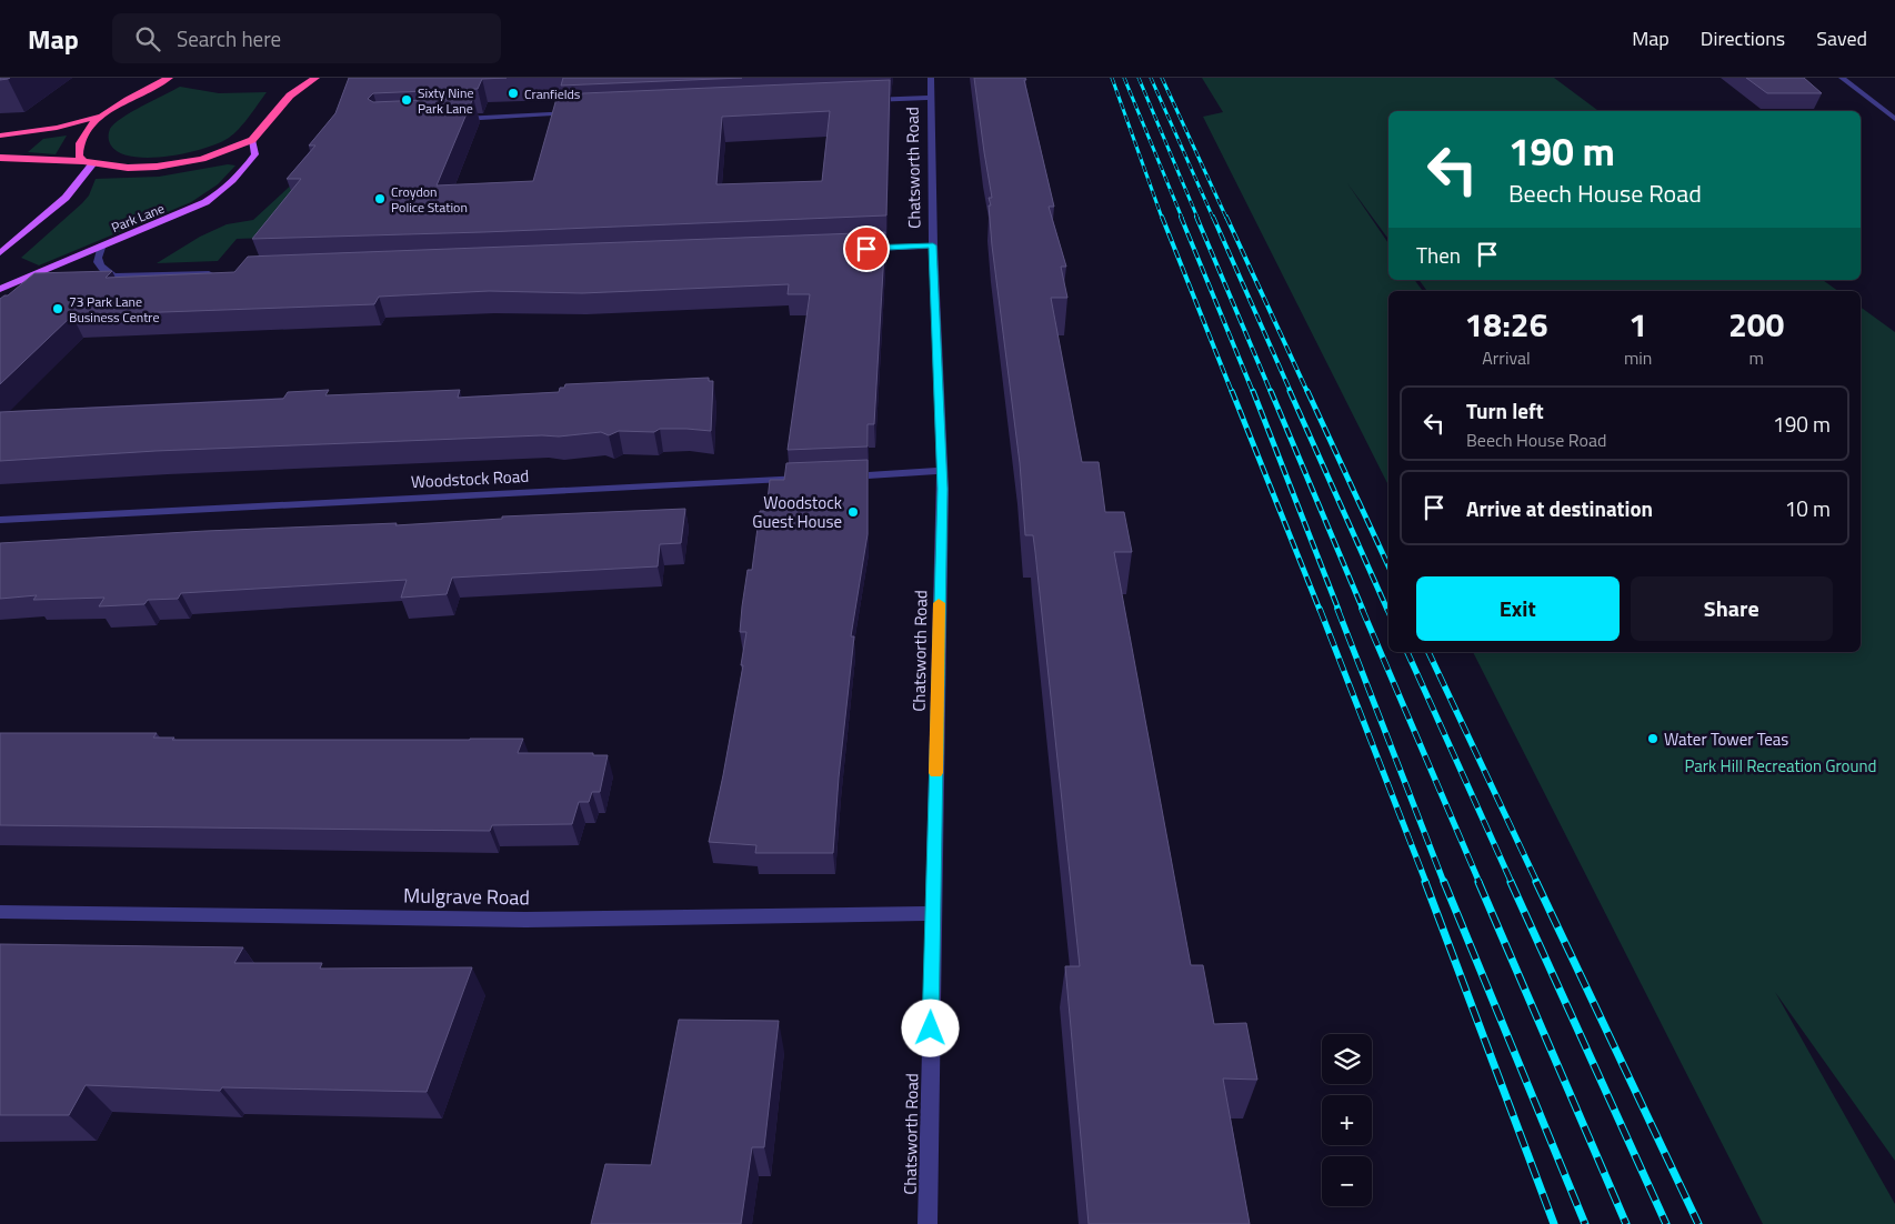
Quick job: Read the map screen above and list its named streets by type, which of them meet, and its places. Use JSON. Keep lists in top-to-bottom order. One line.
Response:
{"streets":{"main road":["Park Lane"],"street":["Chatsworth Road","Woodstock Road","Mulgrave Road"]},"crossings":[["Chatsworth Road","Mulgrave Road"]],"parks":["Park Hill Recreation Ground"],"places":["Cranfields","Sixty Nine Park Lane","Croydon Police Station","73 Park Lane Business Centre","Woodstock Guest House","Water Tower Teas"],"page":{"header":"Map","search":"Search here","nav":["Map","Directions","Saved"],"turn":["190 m","Beech House Road"],"then":"Then","eta":["18:26","Arrival","1","min","200","m"],"list":[{"name":"Turn left","note":"Beech House Road","value":"190 m"},{"name":"Arrive at destination","value":"10 m"}],"buttons":["Exit","Share"],"map_buttons":["+","−"]}}
